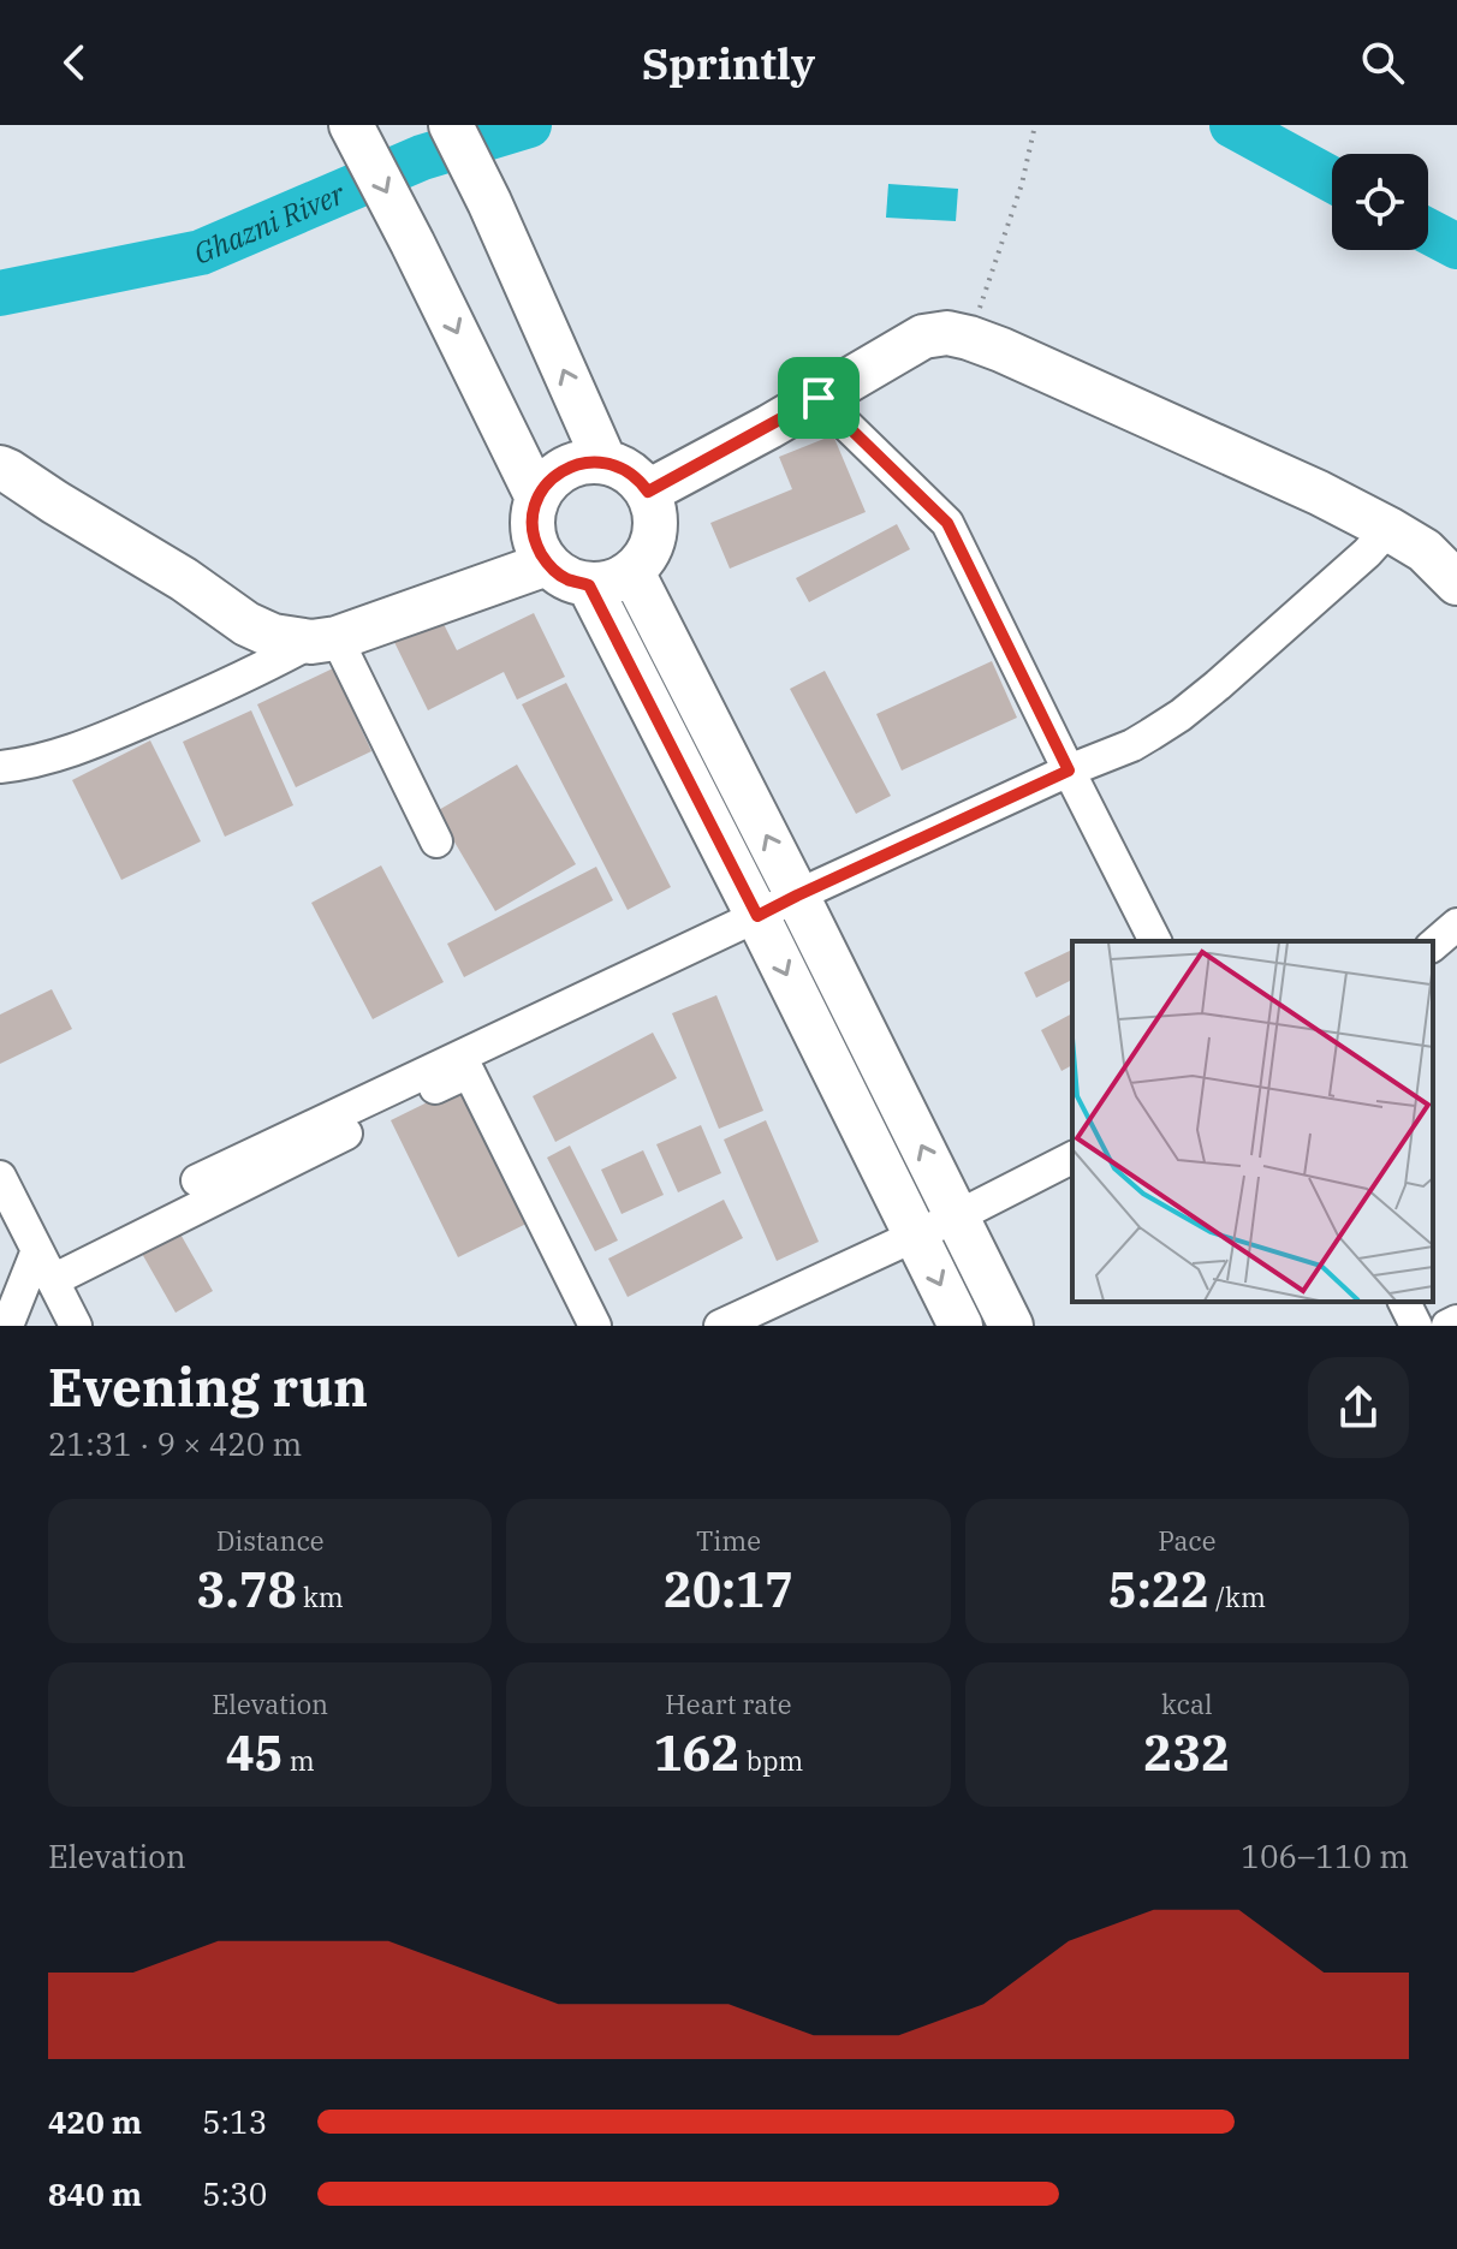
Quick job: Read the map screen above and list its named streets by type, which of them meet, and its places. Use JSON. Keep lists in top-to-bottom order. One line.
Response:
{"water":["Ghazni River"],"page":{"header":"Sprintly","heading":["Evening run","21:31 · 9 × 420 m"],"stats":[["Distance","3.78 km"],["Time","20:17"],["Pace","5:22 /km"],["Elevation","45 m"],["Heart rate","162 bpm"],["kcal","232"]],"chart":["Elevation","106–110 m"],"list":[{"name":"420 m","note":"5:13"},{"name":"840 m","note":"5:30"}]}}
